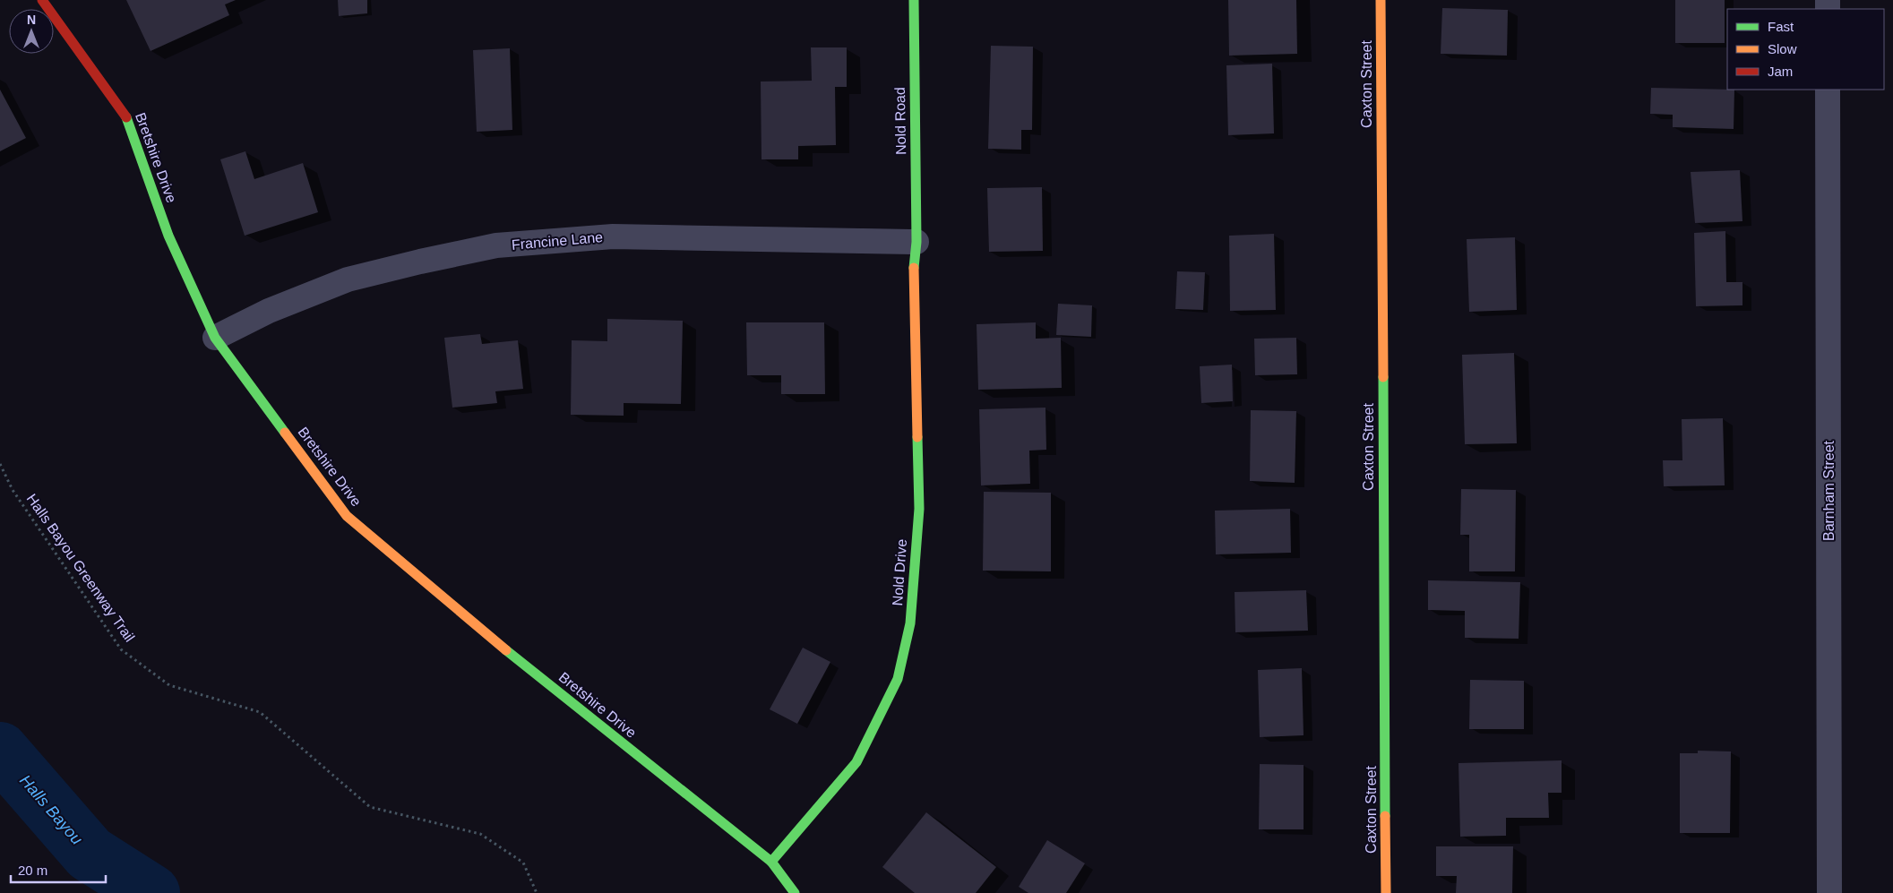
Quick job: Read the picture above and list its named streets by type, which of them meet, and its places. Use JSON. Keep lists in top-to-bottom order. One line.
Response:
{"streets":{"street":["Caxton Street","Nold Road","Bretshire Drive","Francine Lane","Barnham Street","Nold Drive"],"path":["Halls Bayou Greenway Trail"]},"crossings":[["Nold Road","Francine Lane"],["Nold Road","Nold Drive"],["Bretshire Drive","Francine Lane"],["Bretshire Drive","Nold Drive"],["Francine Lane","Nold Drive"]],"water":["Halls Bayou"],"legend":["Fast","Slow","Jam"],"scale_bar":"20 m","north":"top"}
